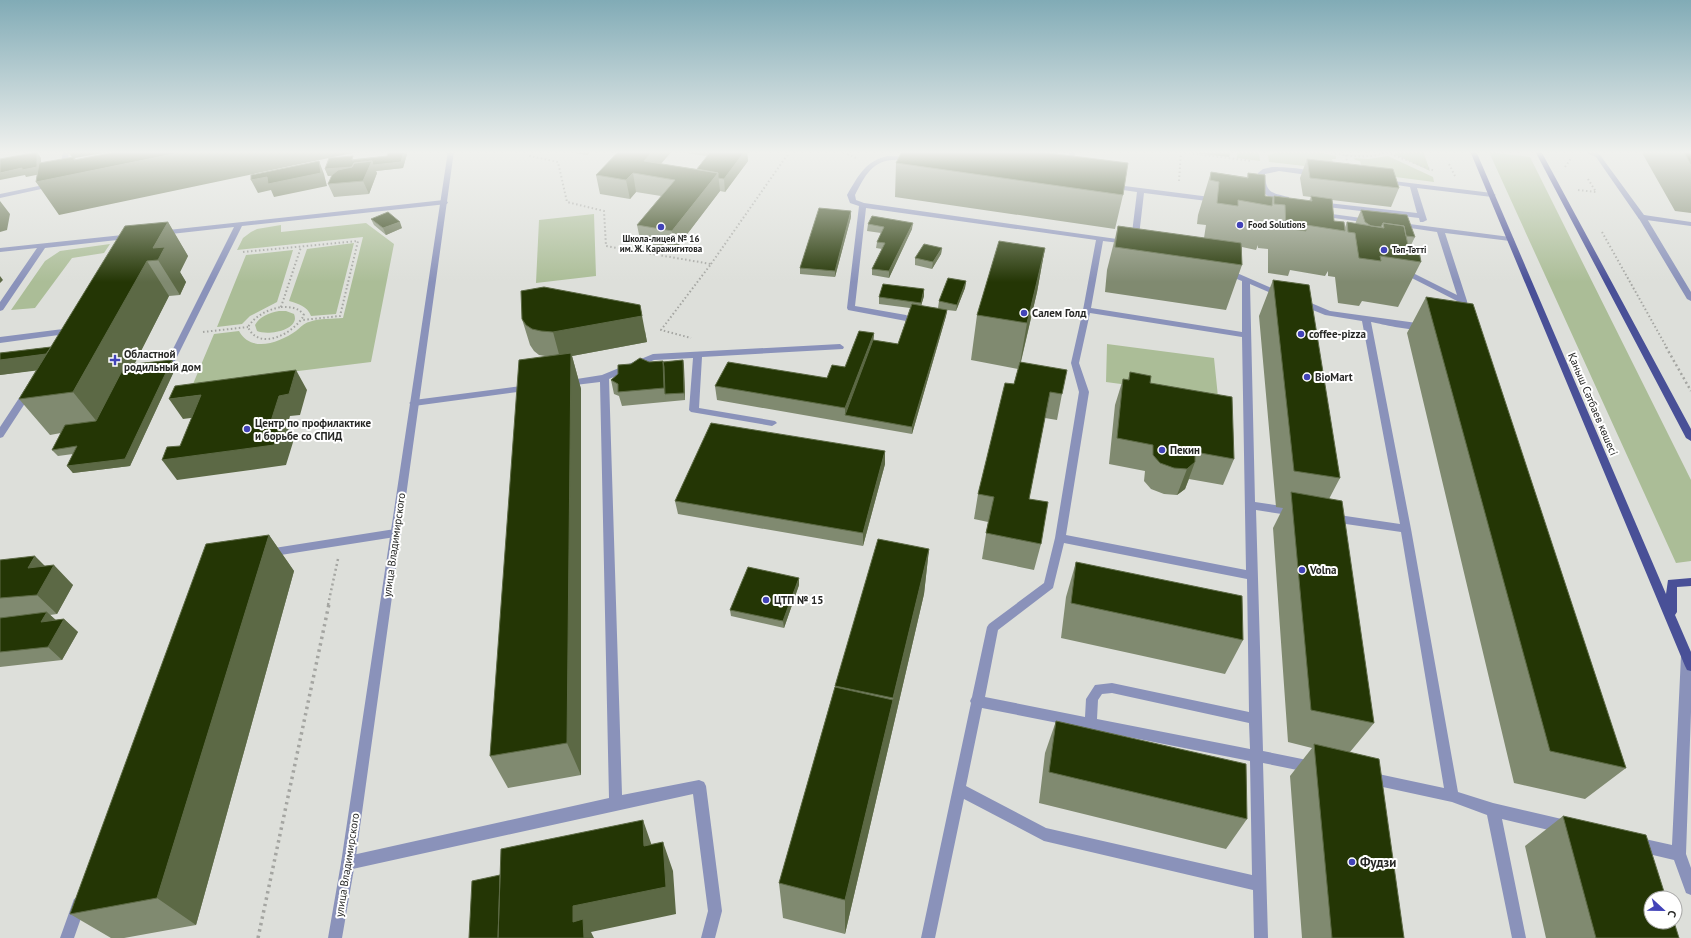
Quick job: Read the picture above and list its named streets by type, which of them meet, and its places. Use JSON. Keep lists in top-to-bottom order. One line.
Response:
{"streets":{"main road":["Қаныш Сәтбаев көшесі"],"street":["улица Владимирского"]},"places":{"other":["Food Solutions","Школа-лицей № 16 им. Ж. Каражигитова","Тәп-Тәтті","Салем Голд","coffee-pizza","BioMart","Центр по профилактике и борьбе со СПИД","Пекин","Volna","ЦТП № 15","Фудзи"],"health":["Областной родильный дом"]},"north":"right"}
